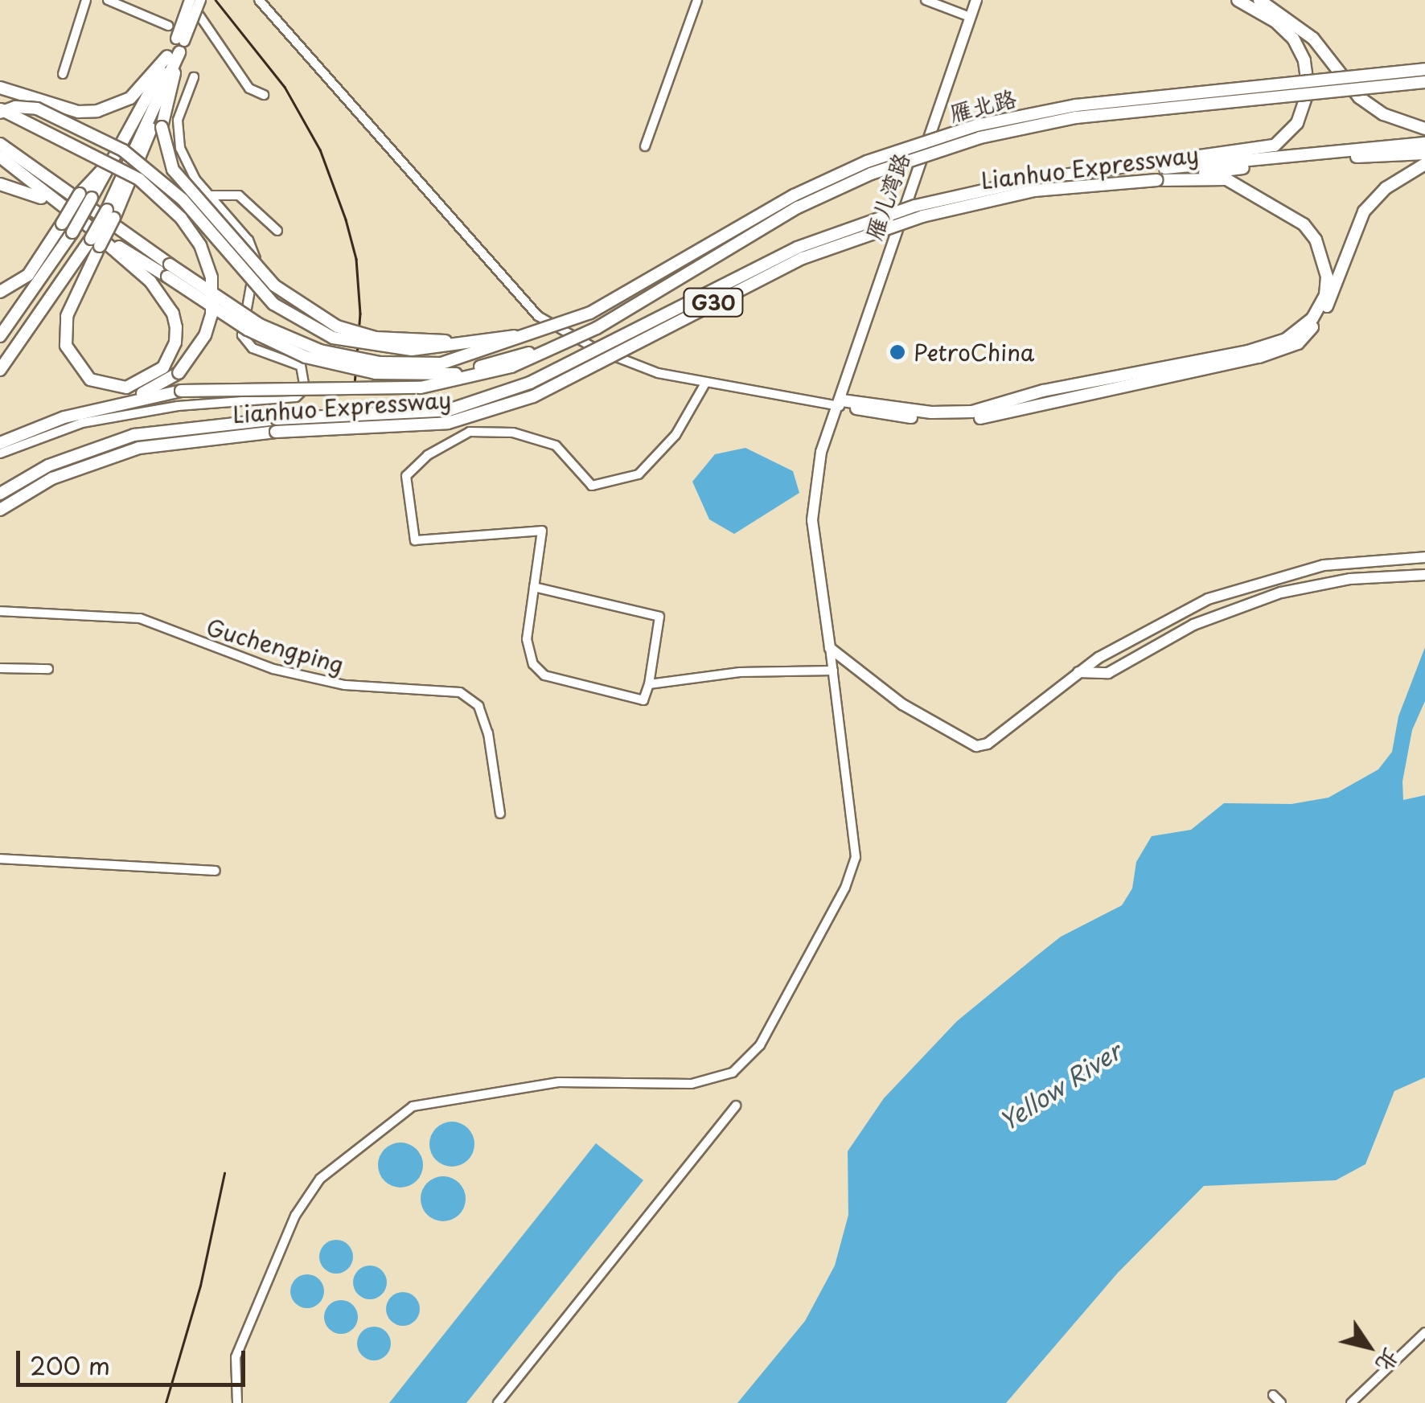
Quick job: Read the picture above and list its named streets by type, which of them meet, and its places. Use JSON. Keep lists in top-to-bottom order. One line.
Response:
{"streets":{"highway":["雁北路","Lianhuo Expressway","G30"],"main road":["雁儿湾路"],"street":["Guchengping"]},"water":["Yellow River"],"places":["PetroChina"],"scale_bar":"200 m","north":"bottom right"}
